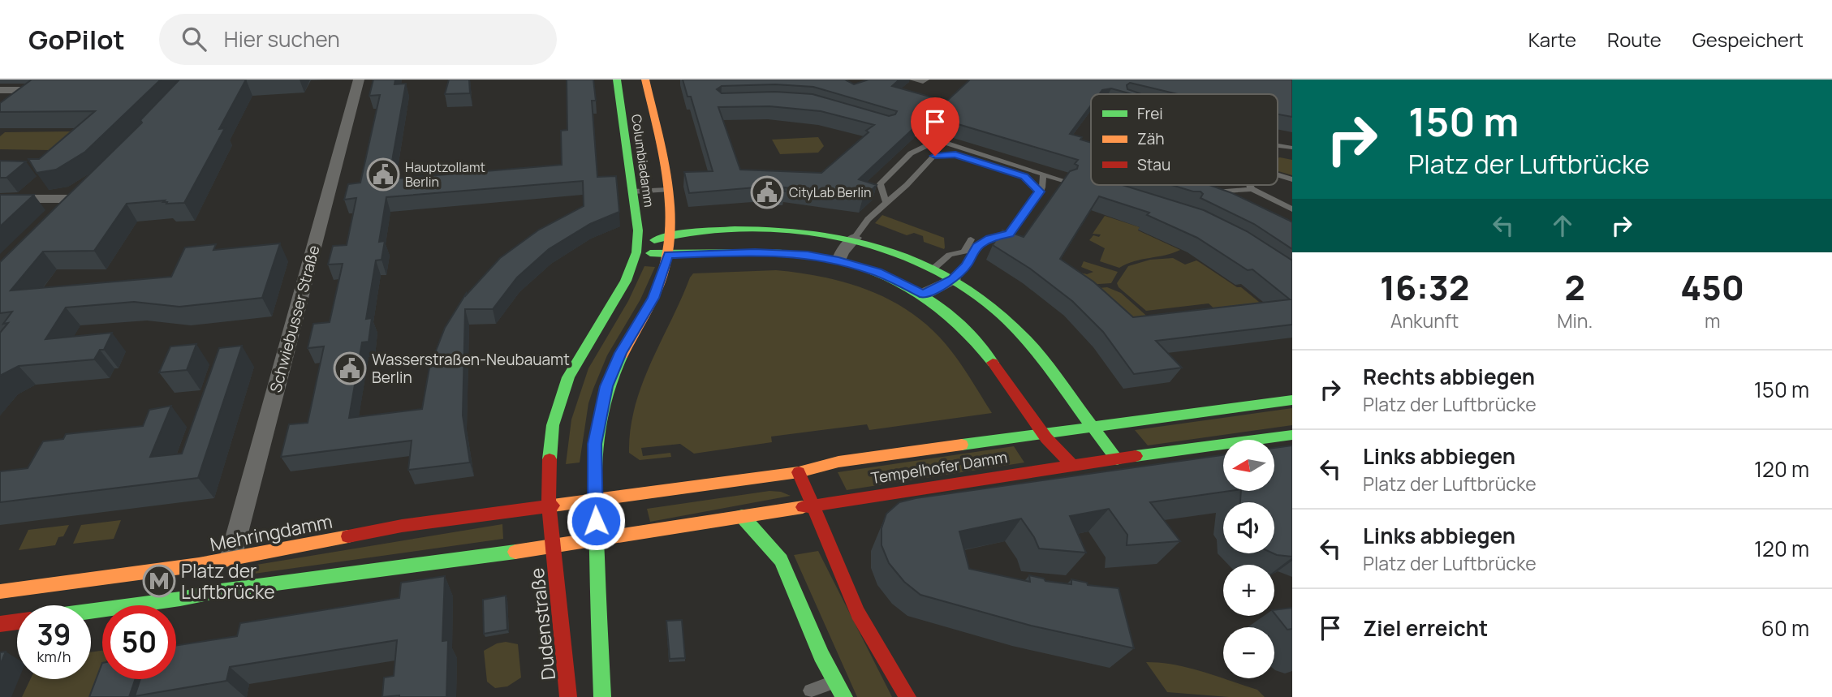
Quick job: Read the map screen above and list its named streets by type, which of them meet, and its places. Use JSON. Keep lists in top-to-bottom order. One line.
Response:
{"streets":{"main road":["Columbiadamm","Tempelhofer Damm","Mehringdamm","Dudenstraße"],"street":["Schwiebusser Straße"]},"crossings":[["Schwiebusser Straße","Mehringdamm"],["Tempelhofer Damm","Mehringdamm"],["Tempelhofer Damm","Dudenstraße"],["Mehringdamm","Dudenstraße"]],"places":{"public building":["Hauptzollamt Berlin","CityLab Berlin","Wasserstraßen-Neubauamt Berlin"],"metro station":["Platz der Luftbrücke"]},"legend":["Frei","Zäh","Stau"],"north":"left","page":{"header":"GoPilot","search":"Hier suchen","nav":["Karte","Route","Gespeichert"],"turn":["150 m","Platz der Luftbrücke"],"eta":["16:32","Ankunft","2","Min.","450","m"],"list":[{"name":"Rechts abbiegen","note":"Platz der Luftbrücke","value":"150 m"},{"name":"Links abbiegen","note":"Platz der Luftbrücke","value":"120 m"},{"name":"Links abbiegen","note":"Platz der Luftbrücke","value":"120 m"},{"name":"Ziel erreicht","value":"60 m"}],"map_buttons":["+","−"],"speed":"39 km/h","limit":"50"}}
